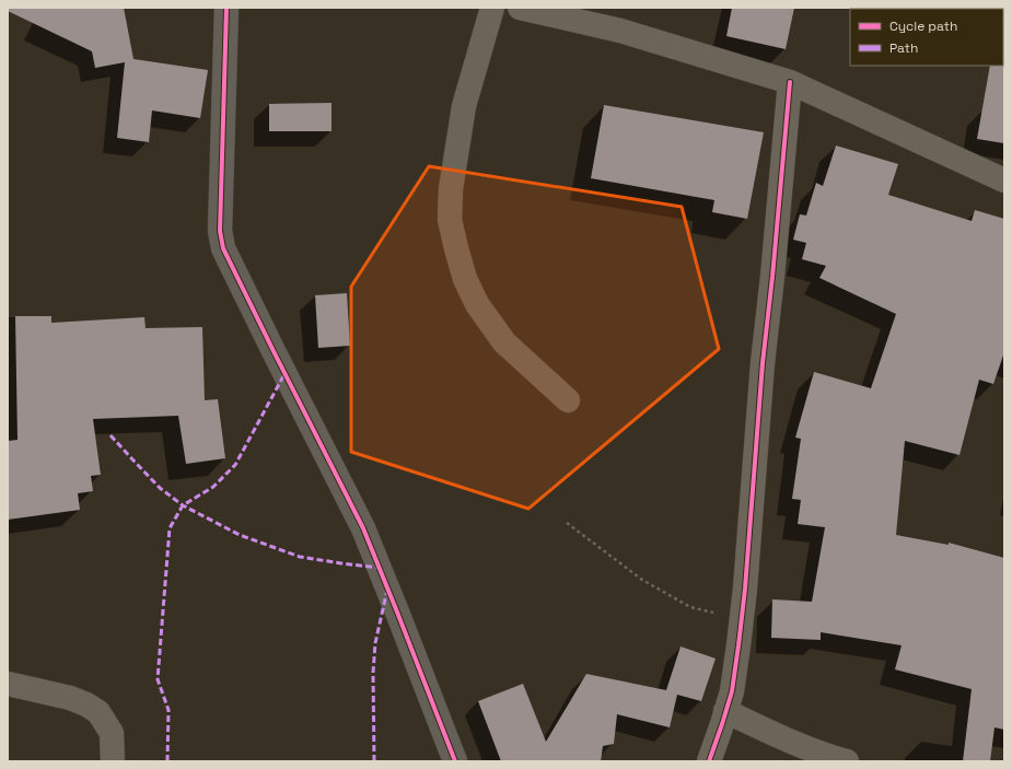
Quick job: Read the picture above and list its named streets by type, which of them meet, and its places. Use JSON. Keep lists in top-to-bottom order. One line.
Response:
{"legend":["Cycle path","Path"]}
